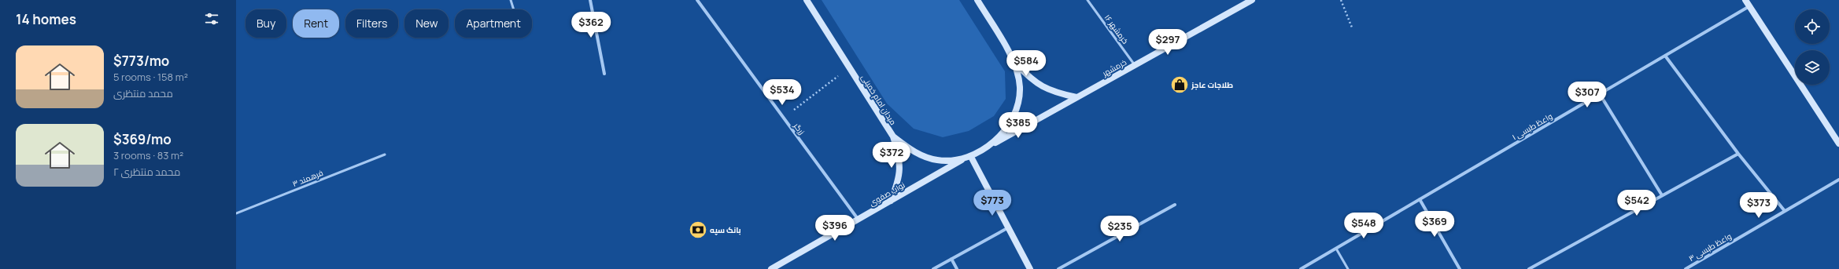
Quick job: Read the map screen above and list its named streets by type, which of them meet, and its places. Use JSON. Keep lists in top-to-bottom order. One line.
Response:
{"streets":{"main road":["خرمشهر","میدان امام خمینی","نواب صفوی"],"street":["واعظ طبسی ۱","زرگر","واعظ طبسی ۳"],"lane":["خرمشهر ۱۶","فرهمند ۳"]},"crossings":[["خرمشهر ۱۶","خرمشهر"],["خرمشهر","میدان امام خمینی"],["میدان امام خمینی","نواب صفوی"],["زرگر","نواب صفوی"]],"places":{"shop":["طلاجات عاجز"],"bank":["بانک سپه"]},"page":{"heading":"14 homes","chip":["Buy","Rent","Filters","New","Apartment"],"price":["$362","$297","$584","$534","$307","$385","$372","$773","$542","$373","$369","$548","$396","$235"],"list":[{"name":"$773/mo","note":"5 rooms · 158 m² · محمد منتظری"},{"name":"$369/mo","note":"3 rooms · 83 m² · محمد منتظری ۲"}]}}
